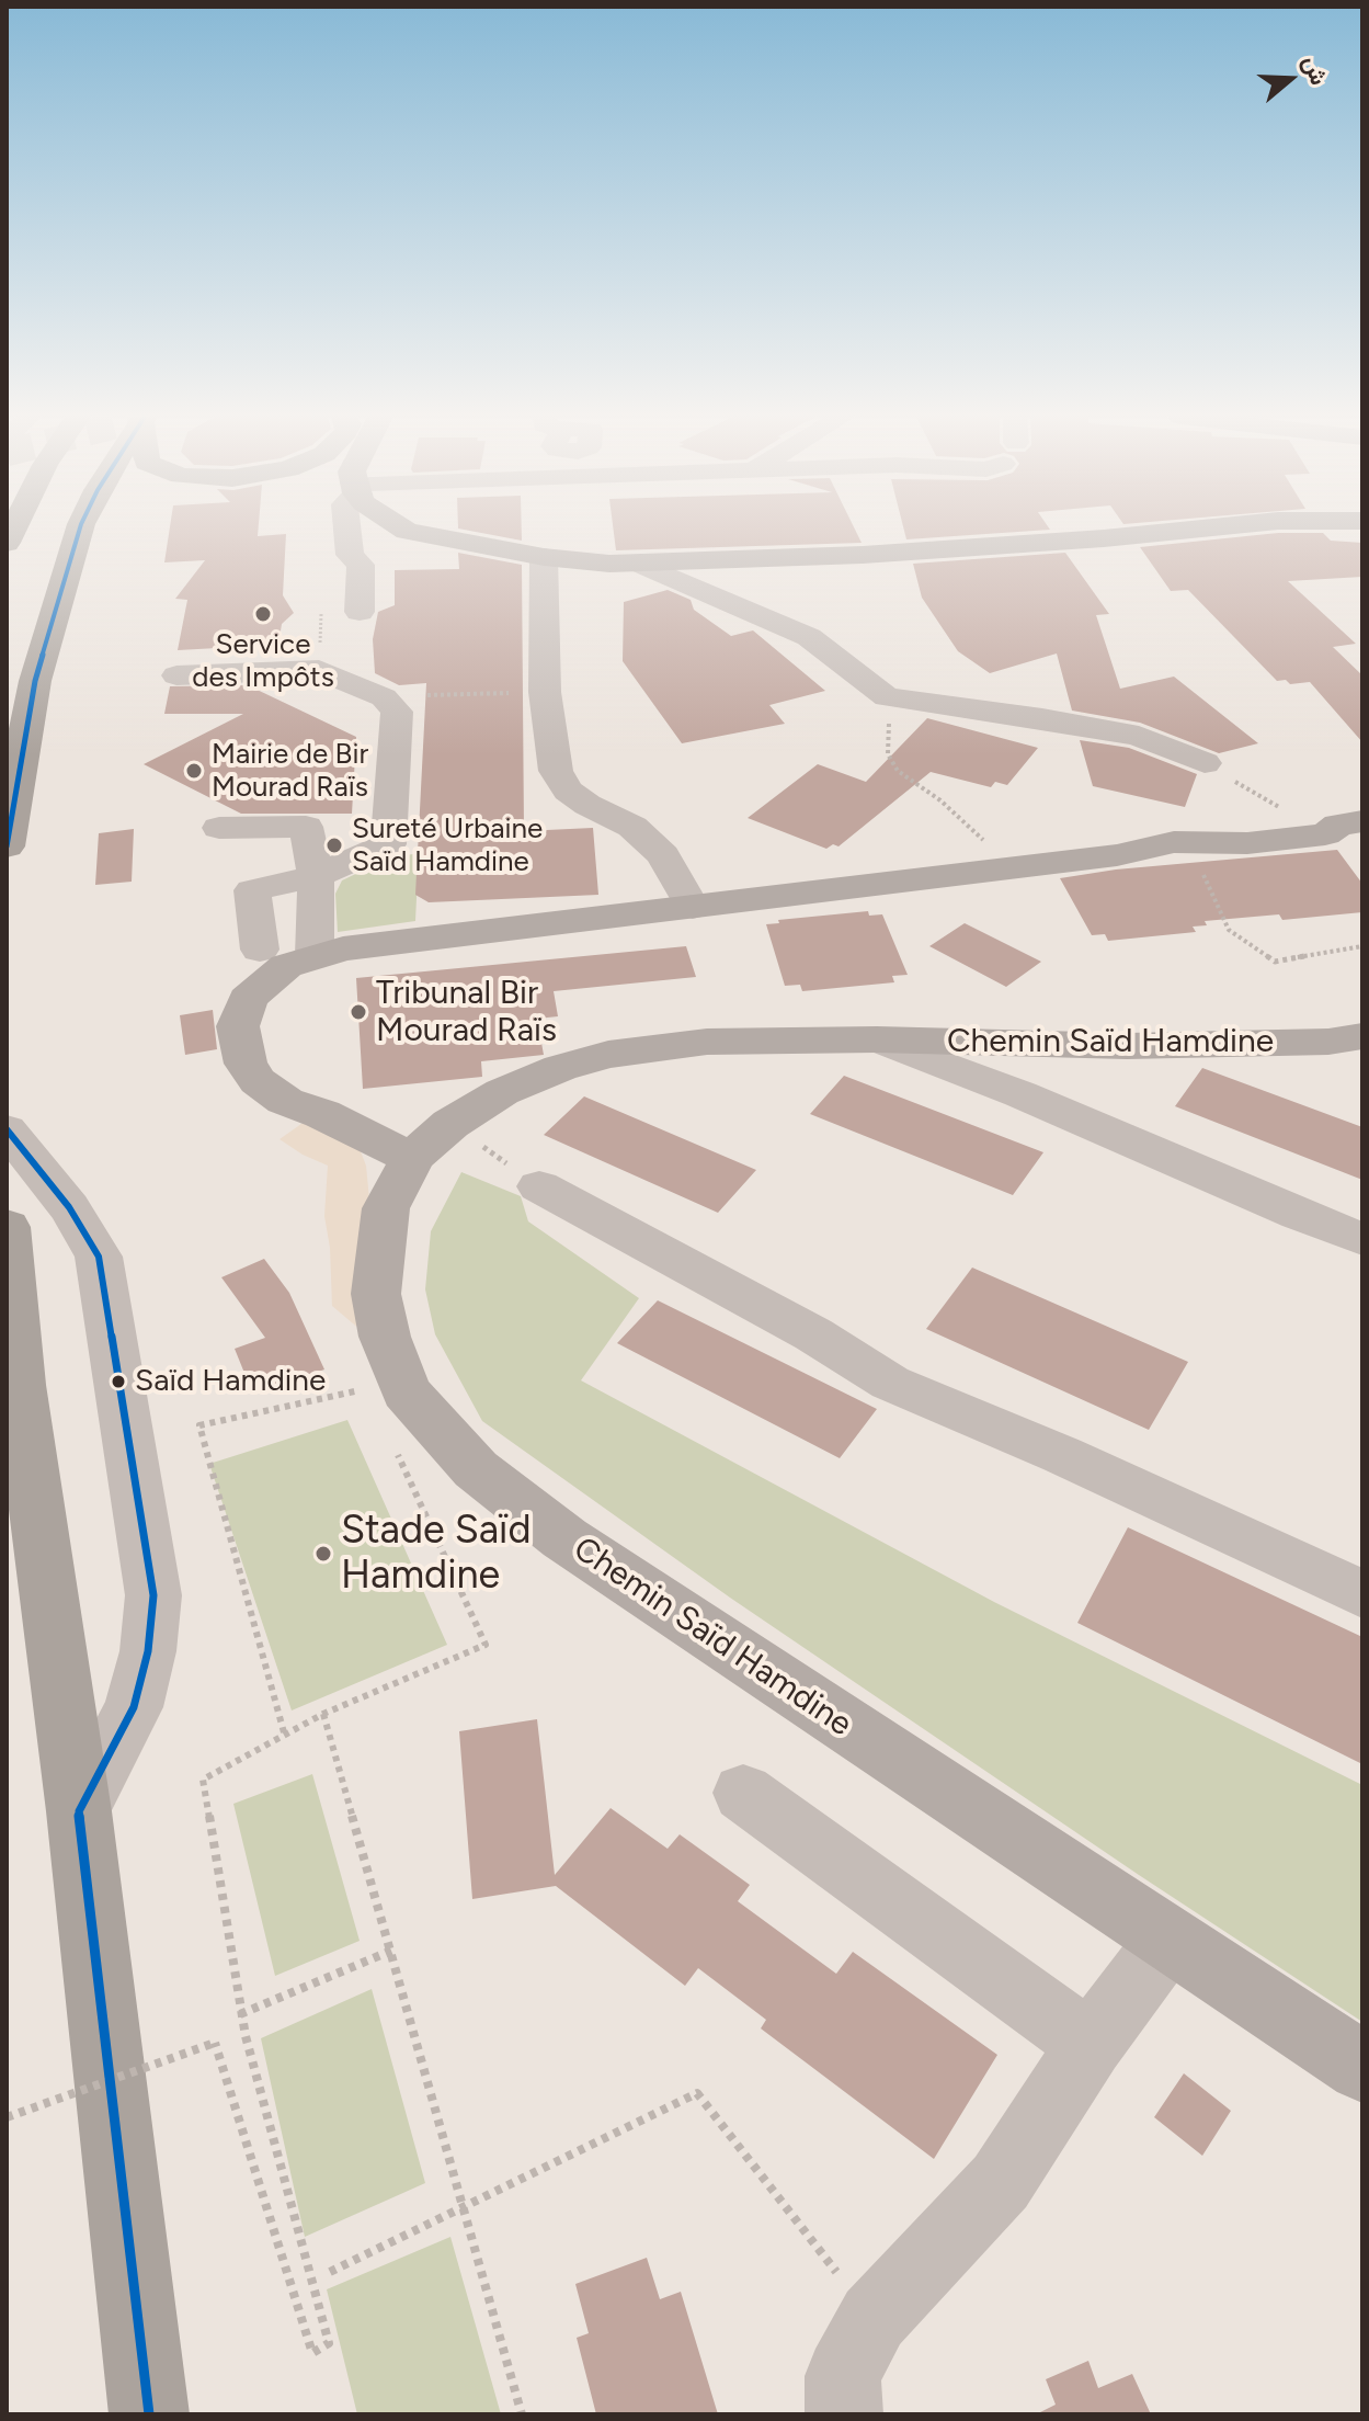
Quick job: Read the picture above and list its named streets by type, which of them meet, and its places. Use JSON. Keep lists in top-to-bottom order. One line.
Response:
{"streets":{"main road":["Chemin Saïd Hamdine"]},"places":["Service des Impôts","Mairie de Bir Mourad Raïs","Sureté Urbaine Saïd Hamdine","Tribunal Bir Mourad Raïs","Saïd Hamdine","Stade Saïd Hamdine"],"north":"right"}
